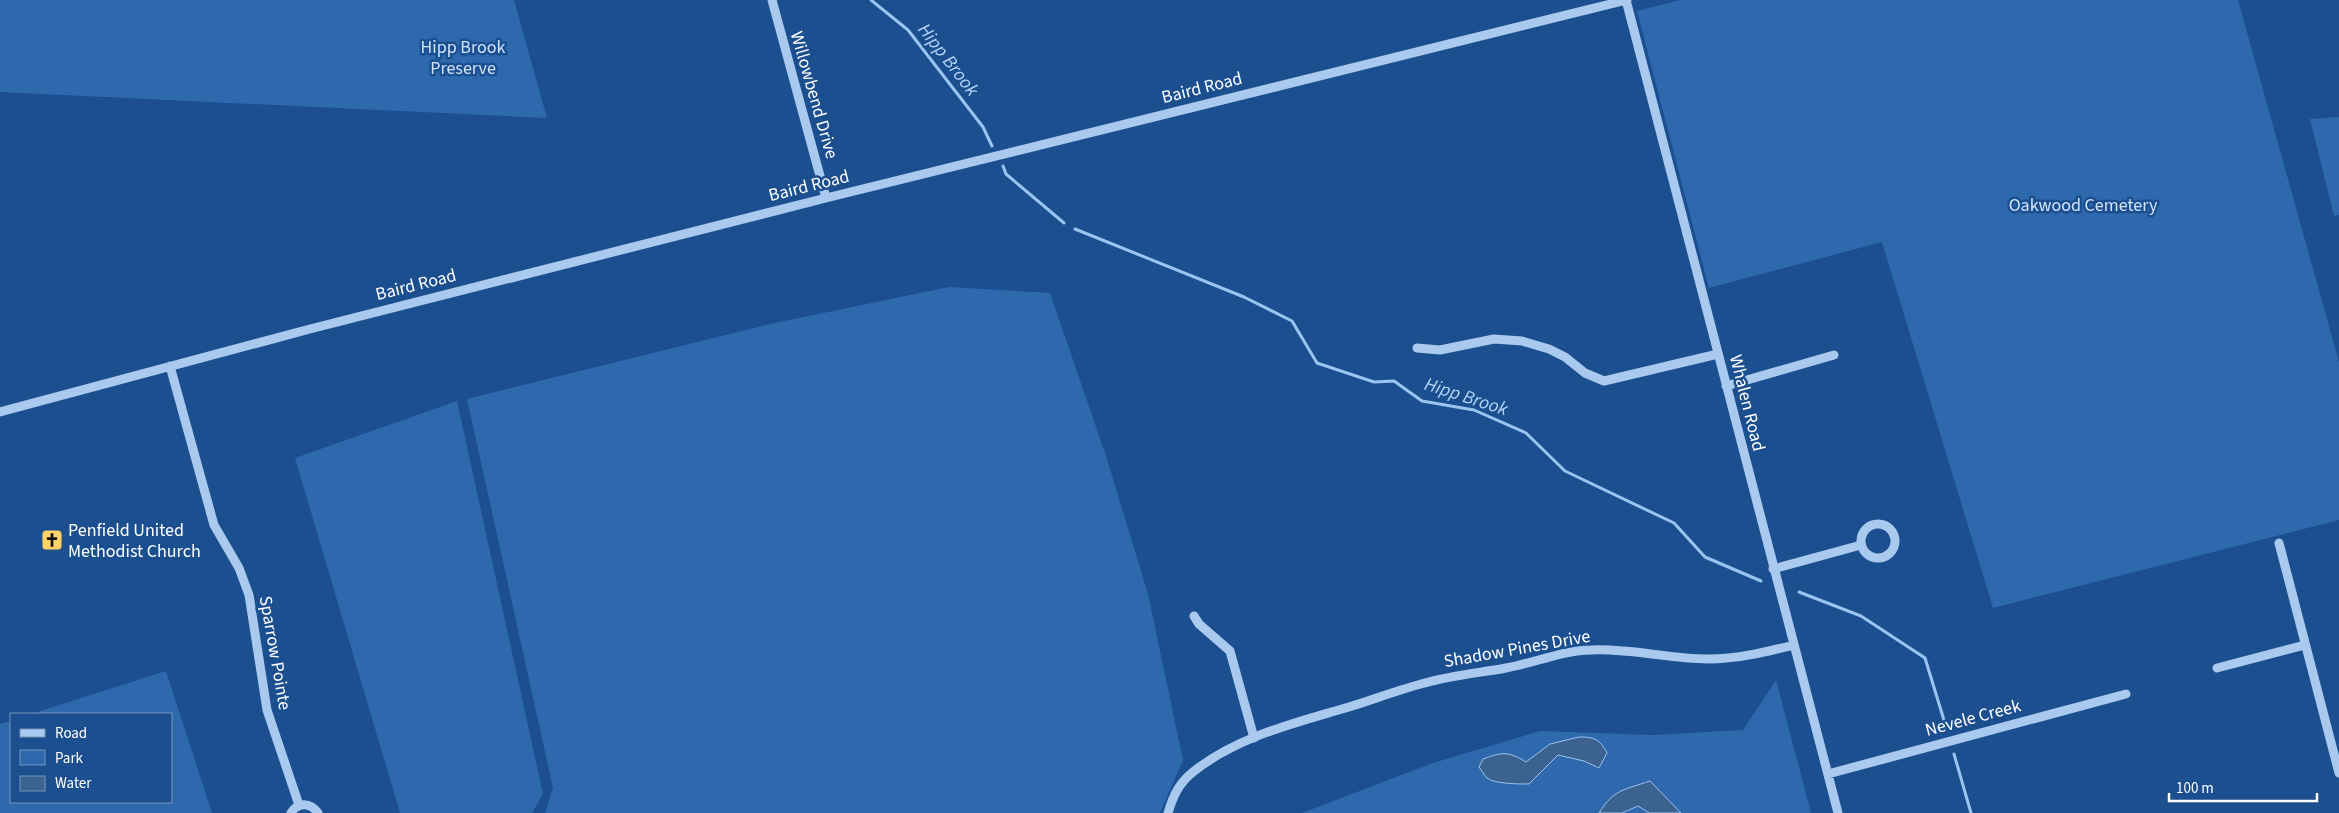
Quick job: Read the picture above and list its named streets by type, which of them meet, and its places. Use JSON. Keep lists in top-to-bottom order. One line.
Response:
{"streets":{"street":["Baird Road","Willowbend Drive","Whalen Road","Shadow Pines Drive","Sparrow Pointe","Nevele Creek"]},"crossings":[["Baird Road","Willowbend Drive"],["Baird Road","Whalen Road"],["Baird Road","Sparrow Pointe"],["Whalen Road","Shadow Pines Drive"],["Whalen Road","Nevele Creek"]],"water":["Hipp Brook"],"parks":["Hipp Brook Preserve","Oakwood Cemetery"],"places":{"church":["Penfield United Methodist Church"]},"legend":["Road","Park","Water"],"scale_bar":"100 m"}
